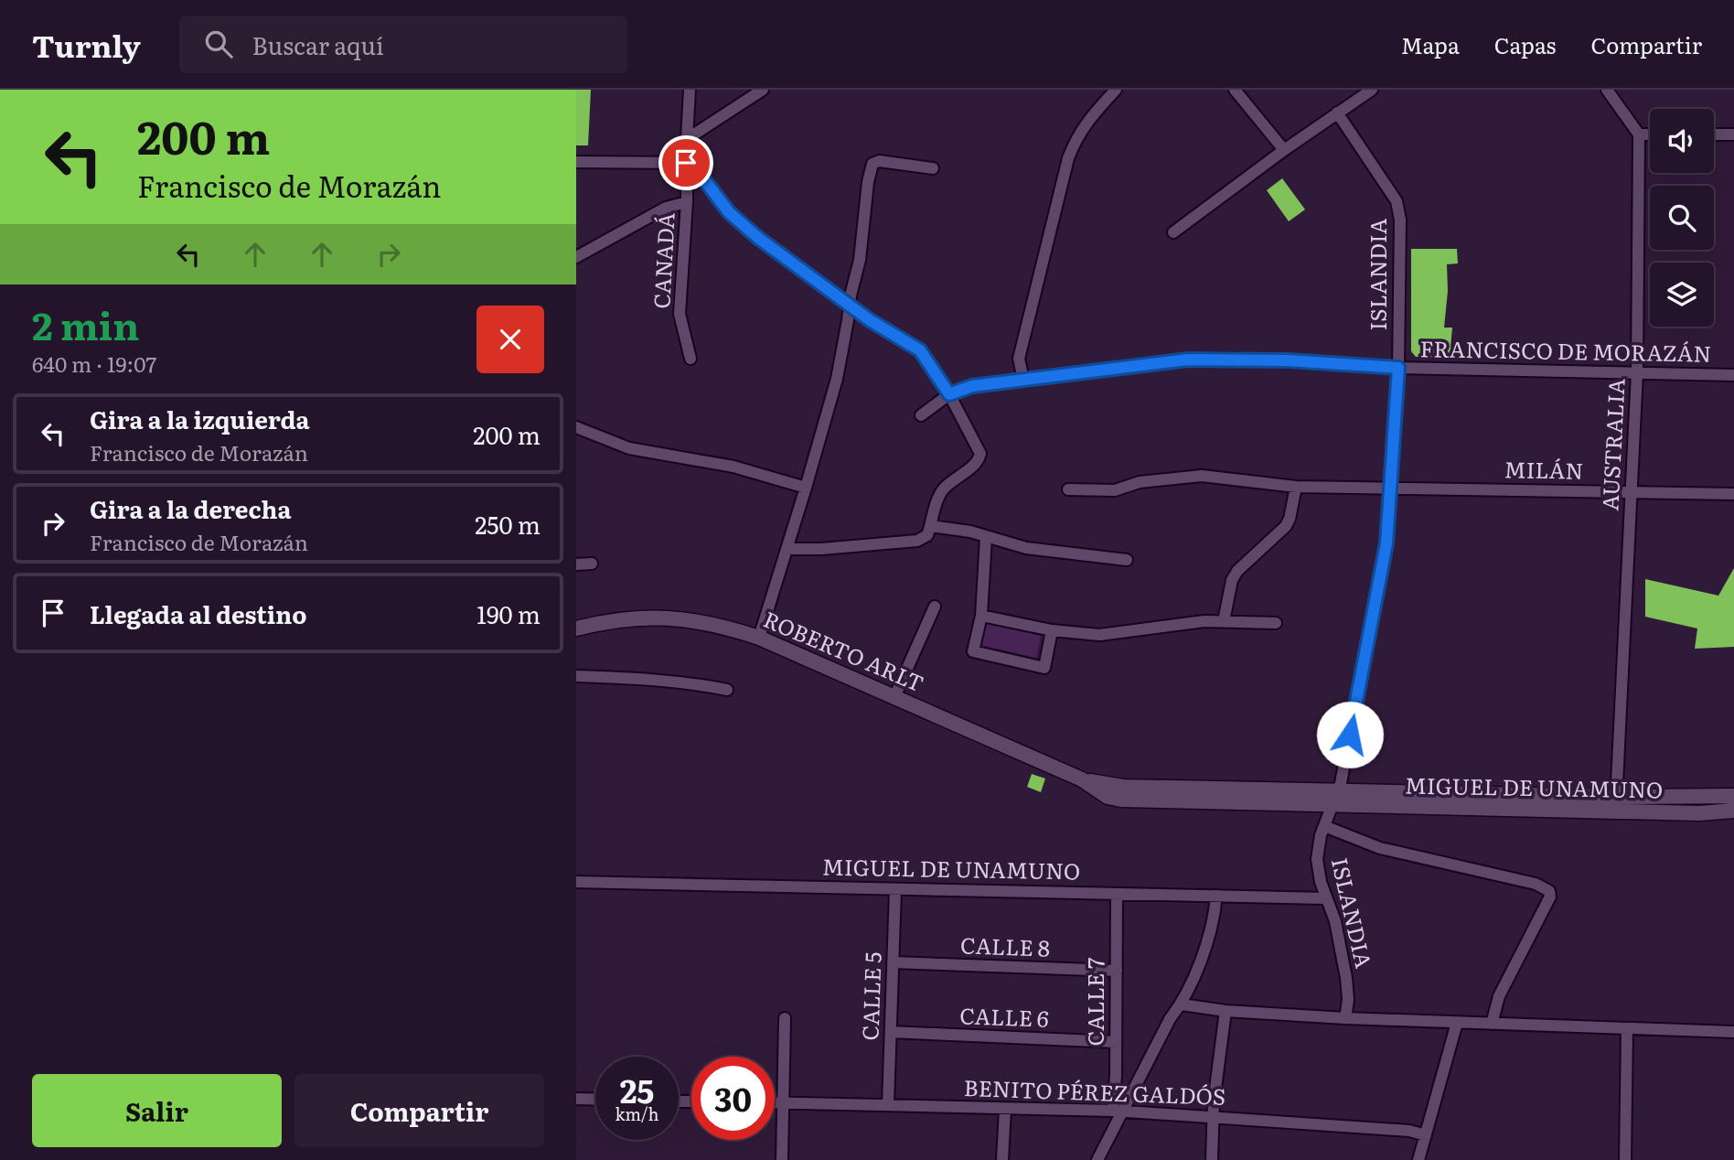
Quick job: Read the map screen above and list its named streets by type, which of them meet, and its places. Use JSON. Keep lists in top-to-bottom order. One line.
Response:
{"streets":{"street":["CANADÁ","ISLANDIA","FRANCISCO DE MORAZÁN","AUSTRALIA","MILÁN","ROBERTO ARLT","MIGUEL DE UNAMUNO","CALLE 8","CALLE 5","CALLE 7","CALLE 6","BENITO PÉREZ GALDÓS"]},"crossings":[["ISLANDIA","FRANCISCO DE MORAZÁN"],["ISLANDIA","MILÁN"],["ISLANDIA","ROBERTO ARLT"],["ISLANDIA","MIGUEL DE UNAMUNO"],["FRANCISCO DE MORAZÁN","AUSTRALIA"],["AUSTRALIA","MILÁN"],["AUSTRALIA","MIGUEL DE UNAMUNO"],["ROBERTO ARLT","MIGUEL DE UNAMUNO"],["MIGUEL DE UNAMUNO","CALLE 5"],["MIGUEL DE UNAMUNO","CALLE 7"],["CALLE 8","CALLE 5"],["CALLE 8","CALLE 7"],["CALLE 5","CALLE 6"],["CALLE 5","BENITO PÉREZ GALDÓS"],["CALLE 7","CALLE 6"],["CALLE 7","BENITO PÉREZ GALDÓS"]],"page":{"header":"Turnly","search":"Buscar aquí","nav":["Mapa","Capas","Compartir"],"turn":["200 m","Francisco de Morazán"],"heading":["2 min","640 m · 19:07"],"list":[{"name":"Gira a la izquierda","note":"Francisco de Morazán","value":"200 m"},{"name":"Gira a la derecha","note":"Francisco de Morazán","value":"250 m"},{"name":"Llegada al destino","value":"190 m"}],"speed":"25 km/h","limit":"30","buttons":["Salir","Compartir"]}}
